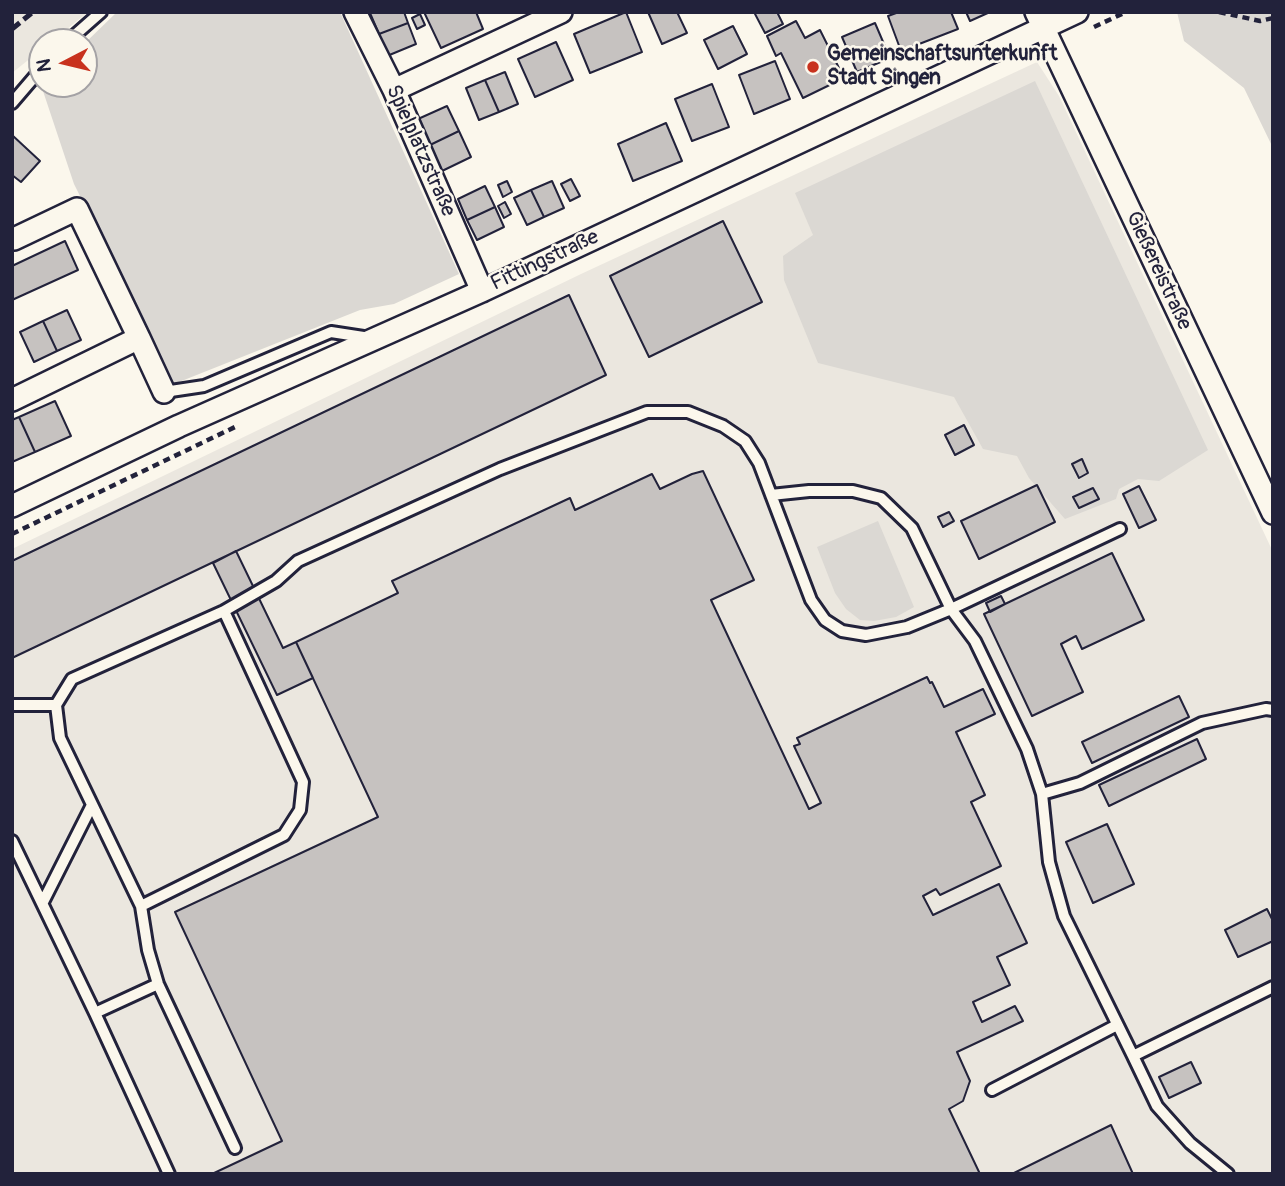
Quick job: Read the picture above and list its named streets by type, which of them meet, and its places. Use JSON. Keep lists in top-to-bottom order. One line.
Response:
{"streets":{"street":["Spielplatzstraße","Fittingstraße","Gießereistraße"]},"crossings":[["Spielplatzstraße","Fittingstraße"],["Fittingstraße","Gießereistraße"]],"places":["Gemeinschaftsunterkunft Stadt Singen"],"north":"left"}
